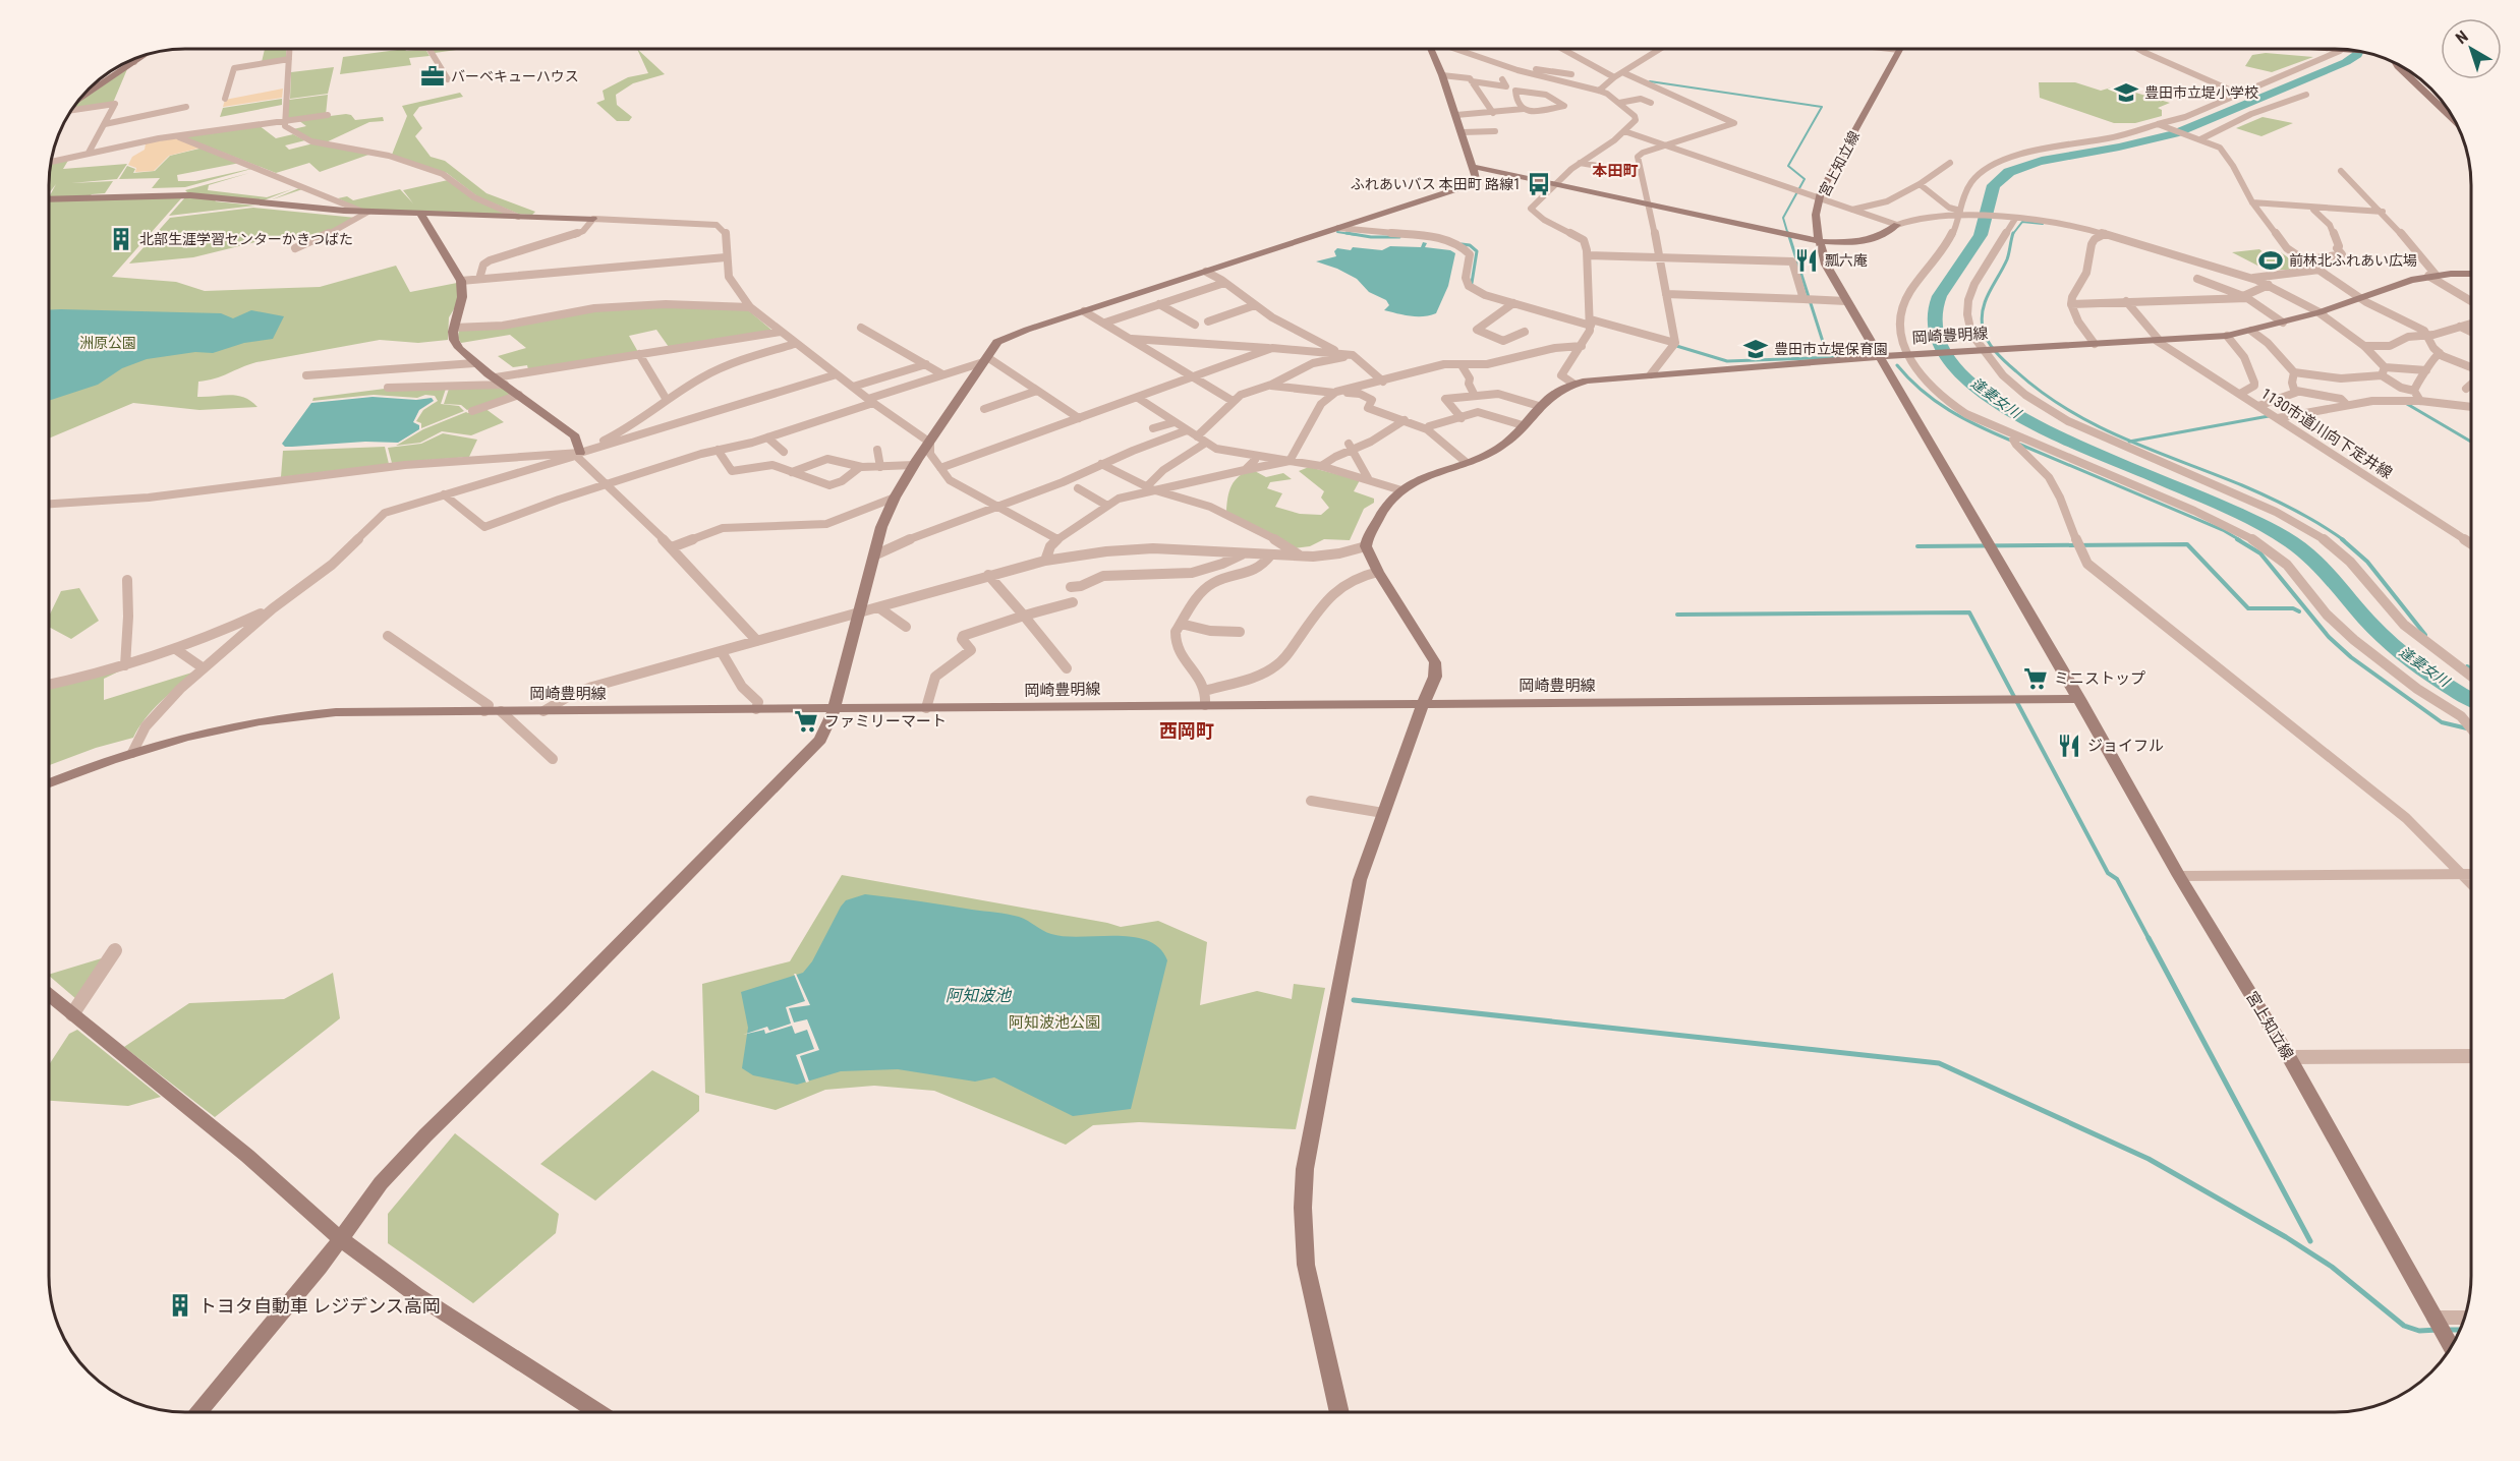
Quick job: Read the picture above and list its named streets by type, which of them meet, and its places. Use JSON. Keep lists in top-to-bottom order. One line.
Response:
{"streets":{"street":["宮上知立線","岡崎豊明線","1130市道川向下定井線"]},"crossings":[["宮上知立線","岡崎豊明線"],["岡崎豊明線","1130市道川向下定井線"]],"districts":["本田町","西岡町"],"water":["逢妻女川","阿知波池"],"parks":["洲原公園","阿知波池公園"],"places":{"office":["バーベキューハウス"],"school or university":["豊田市立堤小学校","豊田市立堤保育園"],"bus stop":["ふれあいバス 本田町 路線1"],"building":["北部生涯学習センターかきつばた","トヨタ自動車 レジデンス高岡"],"restaurant":["瓢六庵","ジョイフル"],"sports":["前林北ふれあい広場"],"supermarket":["ミニストップ","ファミリーマート"]},"north":"top left"}
